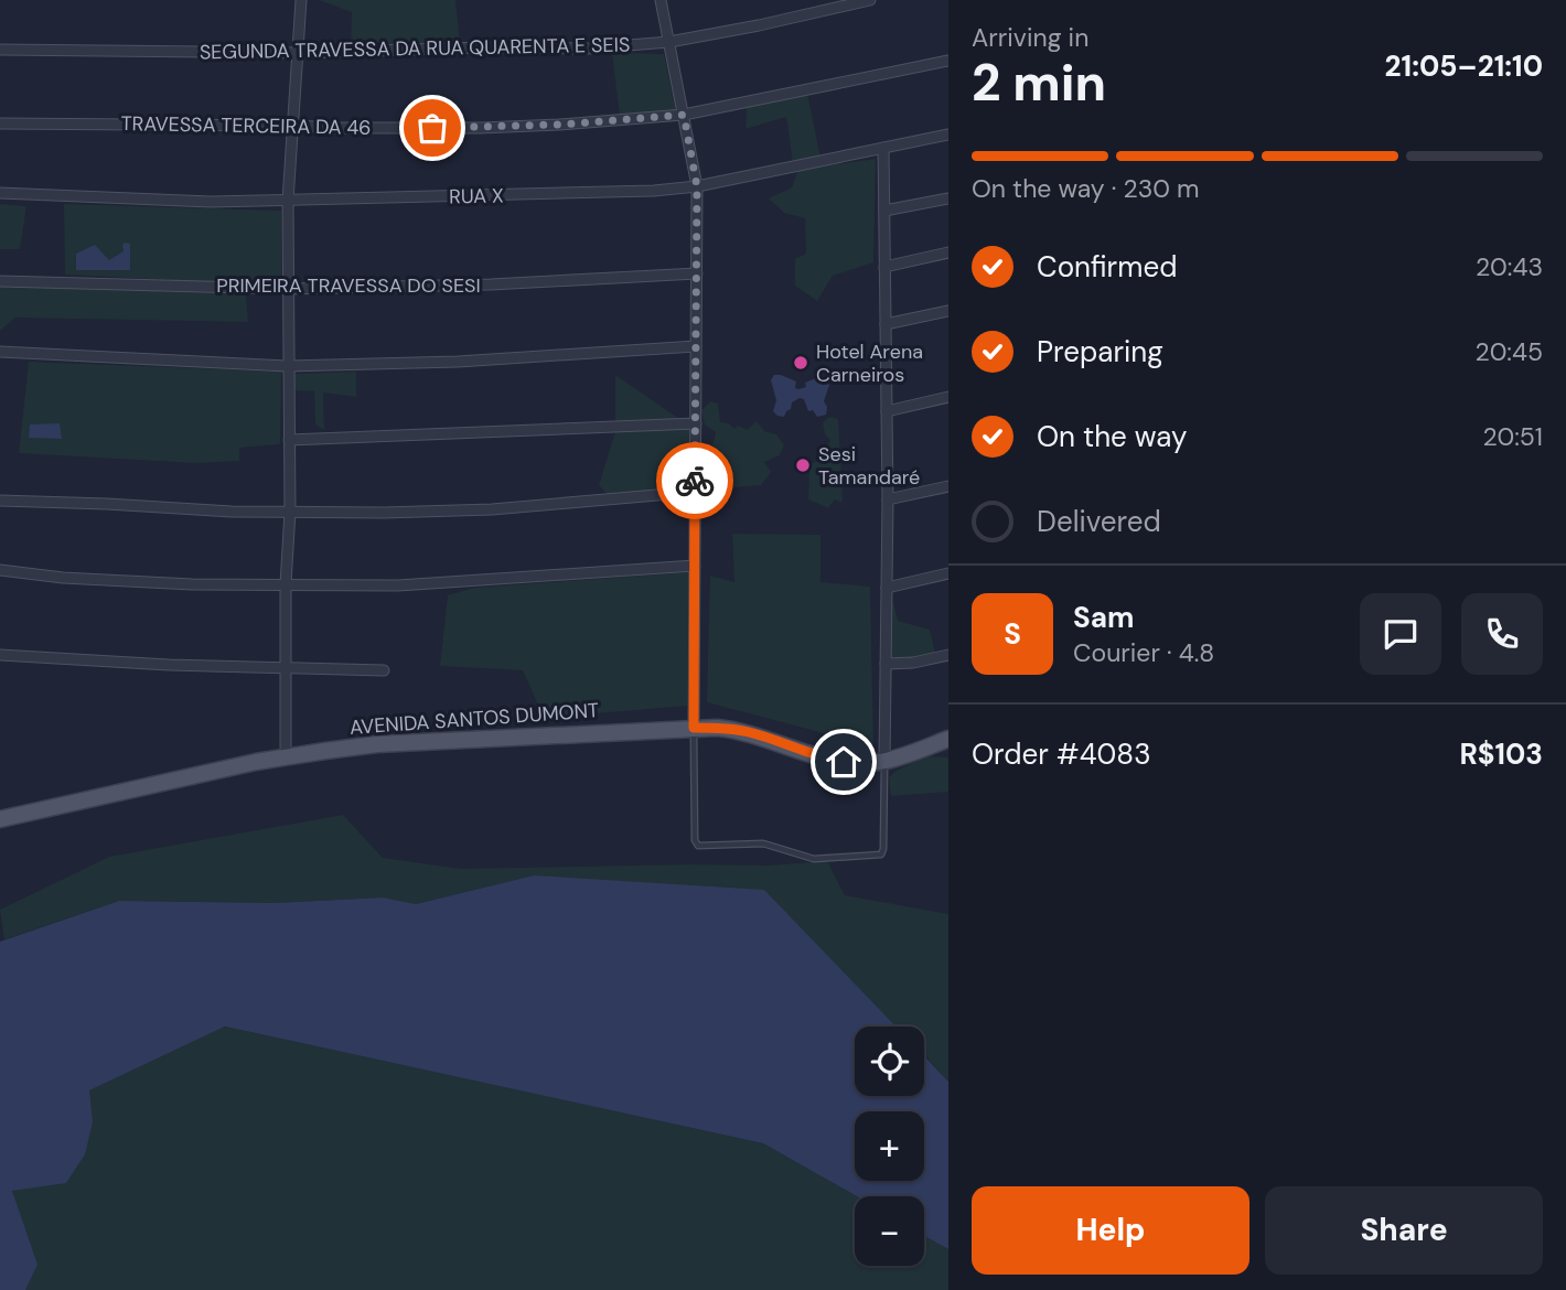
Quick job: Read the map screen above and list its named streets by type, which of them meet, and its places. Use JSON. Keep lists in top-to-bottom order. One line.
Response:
{"streets":{"main road":["AVENIDA SANTOS DUMONT"],"street":["SEGUNDA TRAVESSA DA RUA QUARENTA E SEIS","TRAVESSA TERCEIRA DA 46","RUA X","PRIMEIRA TRAVESSA DO SESI"]},"places":["Hotel Arena Carneiros","Sesi Tamandaré"],"page":{"heading":["2 min","Arriving in","21:05–21:10"],"panel":["Sam","Courier · 4.8","Order #4083","R$103"],"bar":"On the way · 230 m","list":[["Confirmed","20:43"],["Preparing","20:45"],["On the way","20:51"],"Delivered"],"round":"S","map_buttons":["+","−"],"buttons":["Help","Share"]}}
